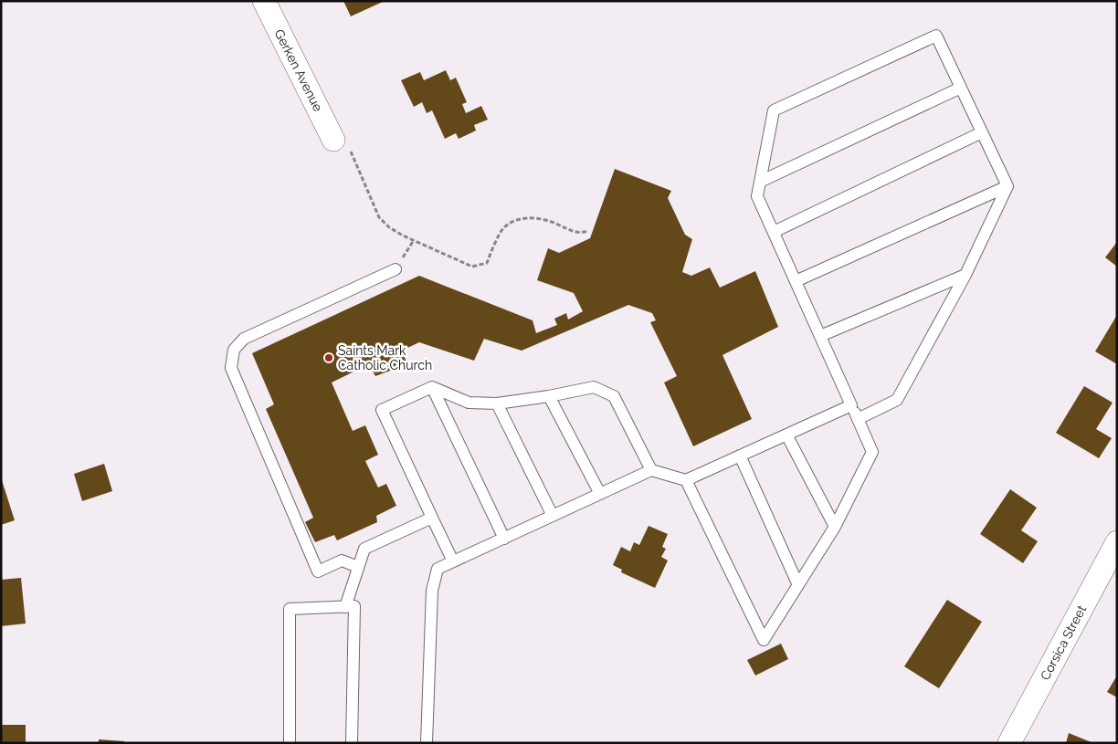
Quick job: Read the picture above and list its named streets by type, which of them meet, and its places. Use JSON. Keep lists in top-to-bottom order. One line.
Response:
{"streets":{"street":["Gerken Avenue","Corsica Street"]},"places":["Saints Mark Catholic Church"]}
